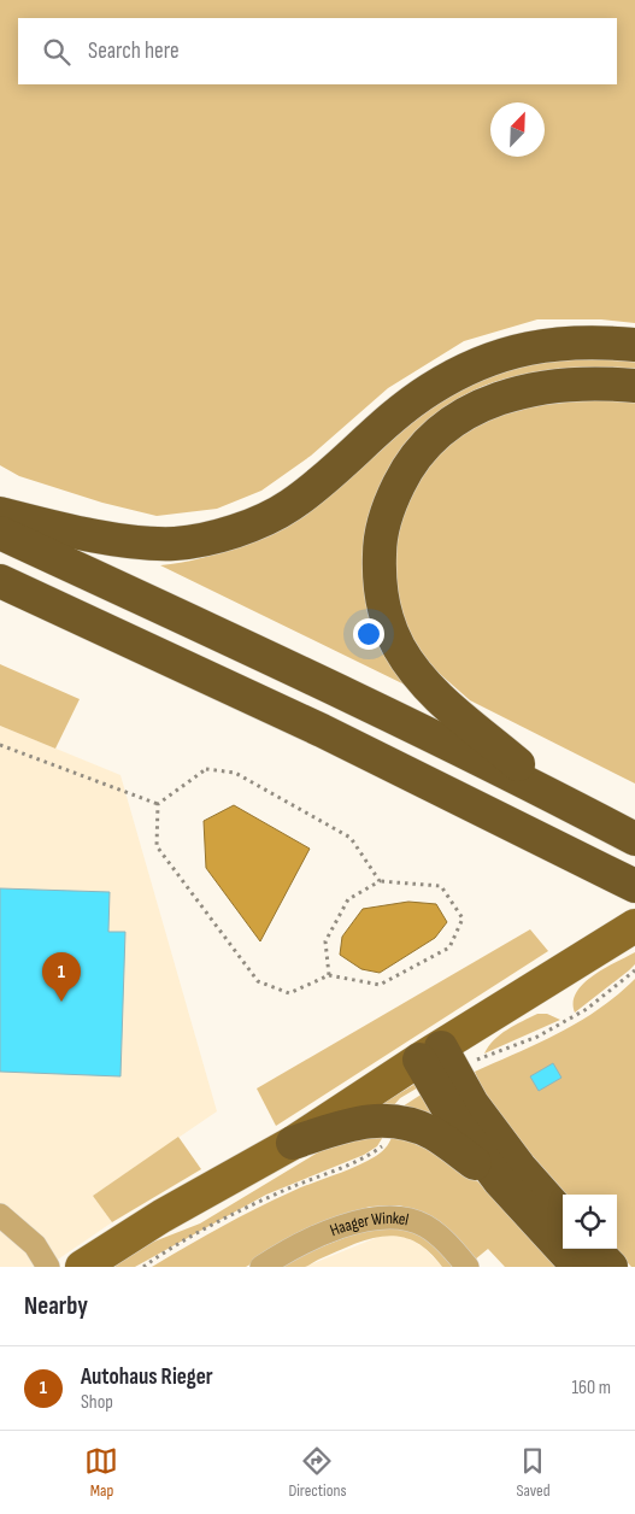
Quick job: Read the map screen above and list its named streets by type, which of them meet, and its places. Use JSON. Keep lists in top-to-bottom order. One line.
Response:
{"streets":{"street":["Haager Winkel"]},"north":"top right","page":{"search":"Search here","pins":"1","heading":"Nearby","list":[{"mark":"1","name":"Autohaus Rieger","note":"Shop","value":"160 m"}],"nav":["Map","Directions","Saved"]}}
